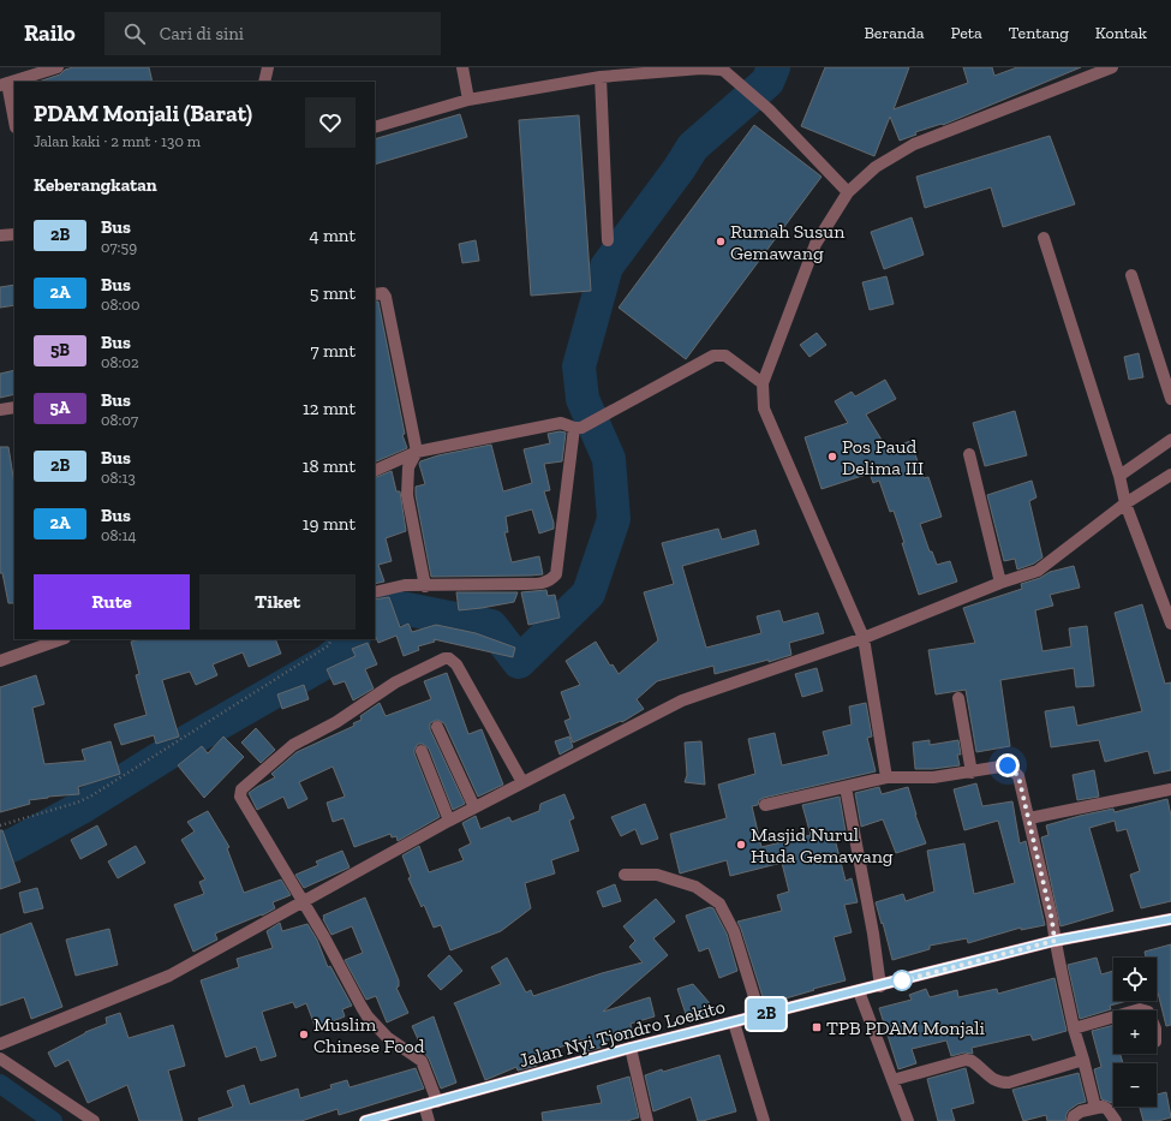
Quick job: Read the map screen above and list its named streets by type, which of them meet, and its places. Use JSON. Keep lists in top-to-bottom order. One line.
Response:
{"streets":{"main road":["Jalan Nyi Tjondro Loekito"]},"places":{"other":["Rumah Susun Gemawang","Pos Paud Delima III","Masjid Nurul Huda Gemawang","Muslim Chinese Food"],"transit":["TPB PDAM Monjali"]},"lines":["bus line 2B"],"page":{"header":"Railo","search":"Cari di sini","nav":["Beranda","Peta","Tentang","Kontak"],"on_map":"2B","heading":[["PDAM Monjali (Barat)","Jalan kaki · 2 mnt · 130 m"],"Keberangkatan"],"list":[{"mark":"2B","name":"Bus","note":"07:59","value":"4 mnt"},{"mark":"2A","name":"Bus","note":"08:00","value":"5 mnt"},{"mark":"5B","name":"Bus","note":"08:02","value":"7 mnt"},{"mark":"5A","name":"Bus","note":"08:07","value":"12 mnt"},{"mark":"2B","name":"Bus","note":"08:13","value":"18 mnt"},{"mark":"2A","name":"Bus","note":"08:14","value":"19 mnt"}],"buttons":["Rute","Tiket"],"map_buttons":["+","−"]}}
